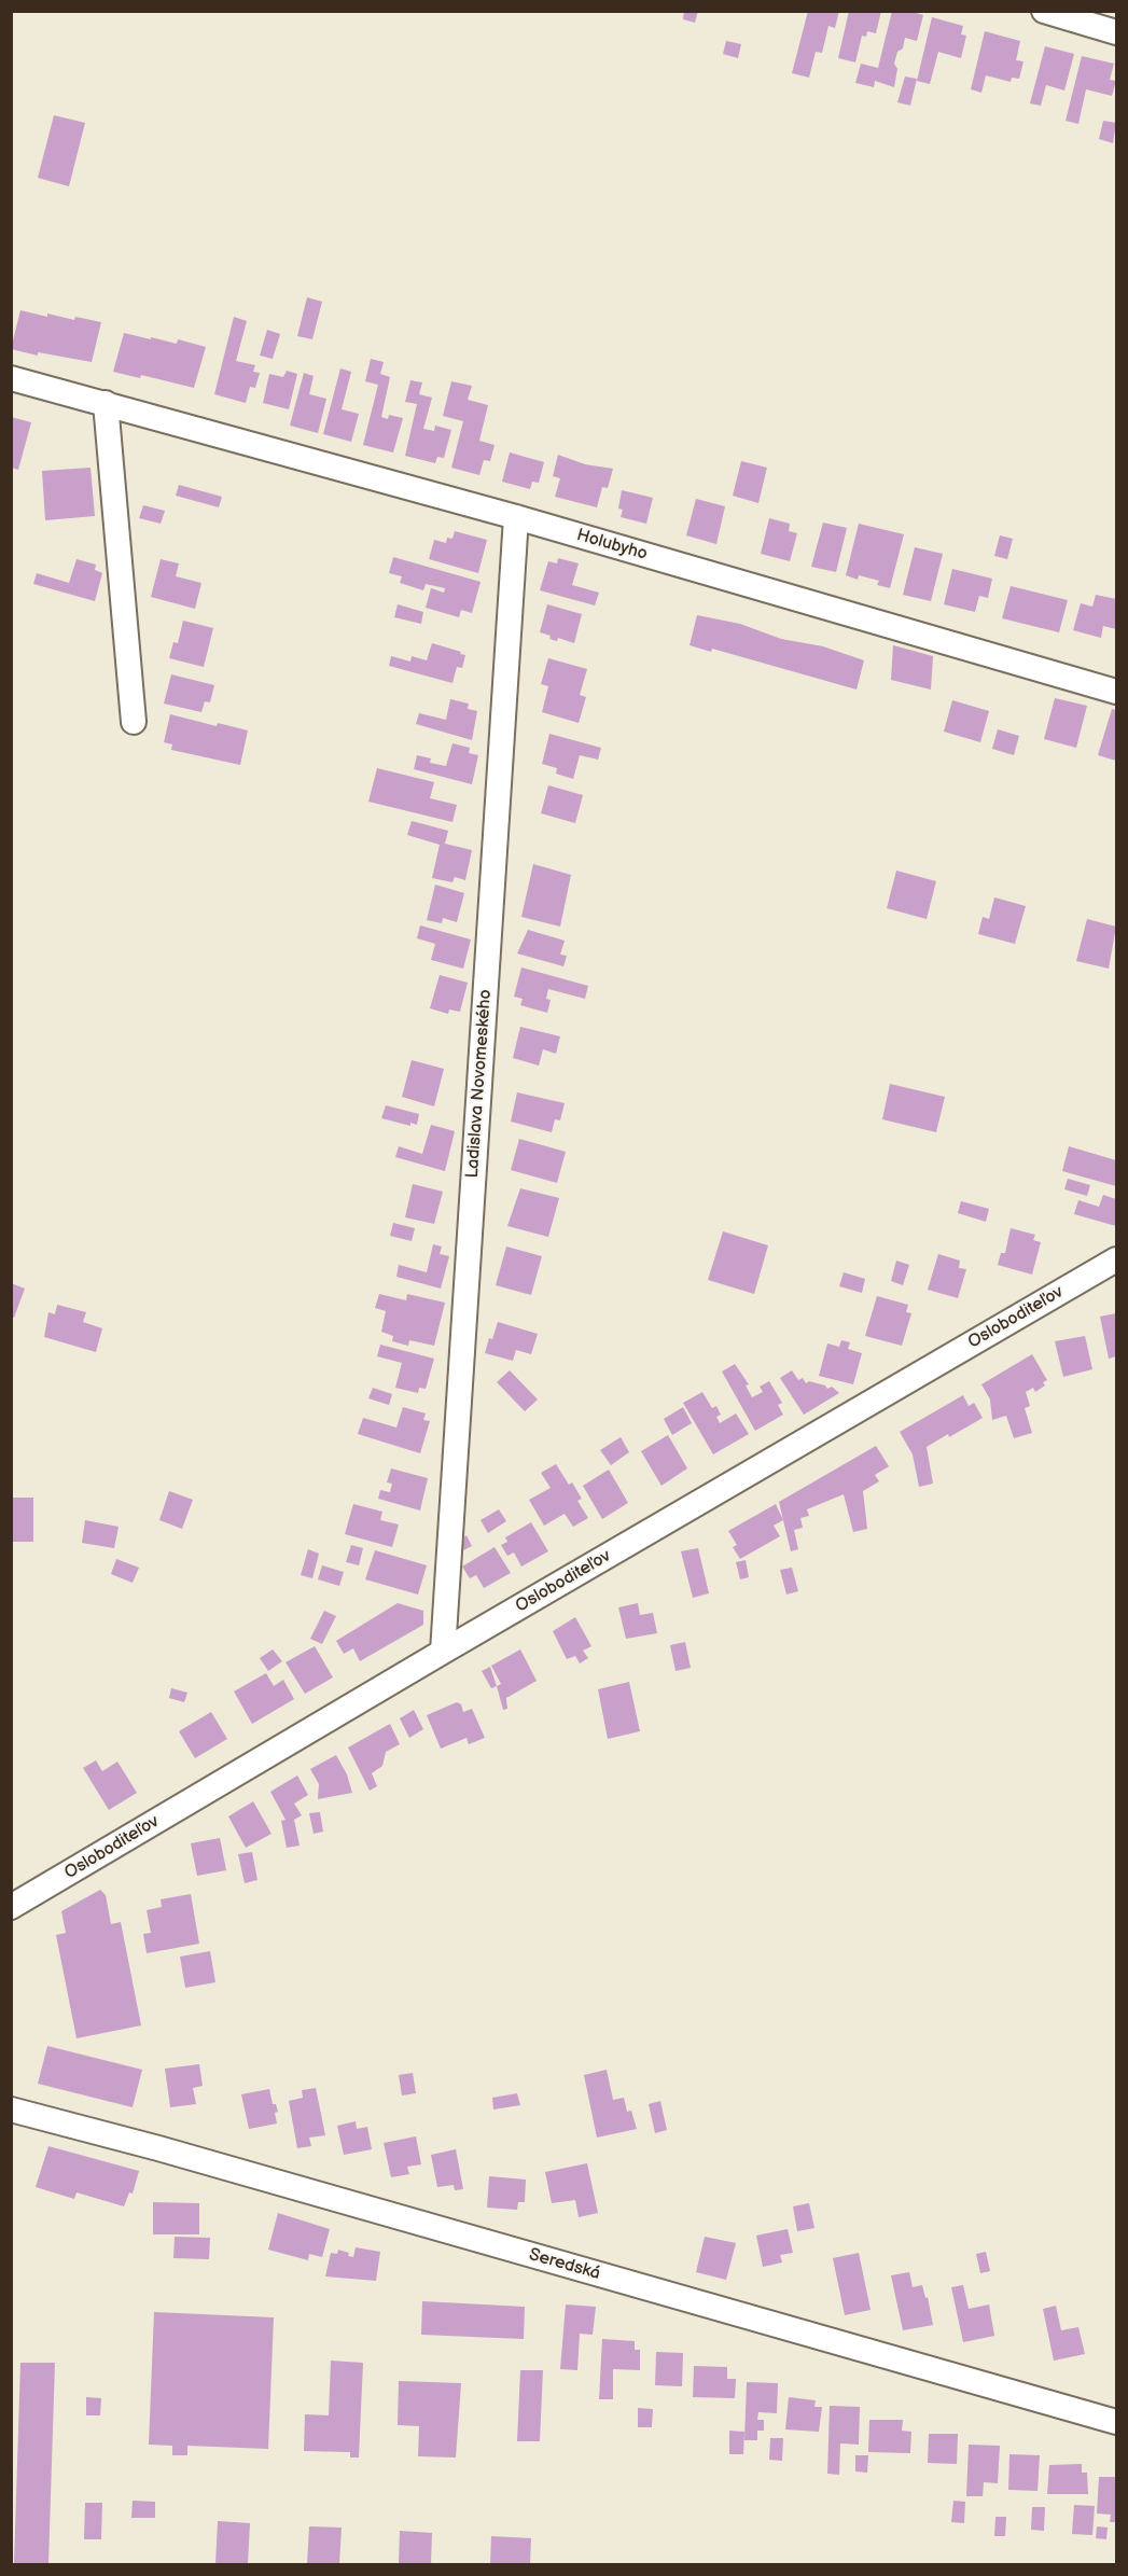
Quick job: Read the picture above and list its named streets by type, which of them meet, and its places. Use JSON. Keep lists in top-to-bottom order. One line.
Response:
{"streets":{"street":["Holubyho","Ladislava Novomeského","Osloboditeľov","Seredská"]},"crossings":[["Holubyho","Ladislava Novomeského"],["Ladislava Novomeského","Osloboditeľov"]]}
